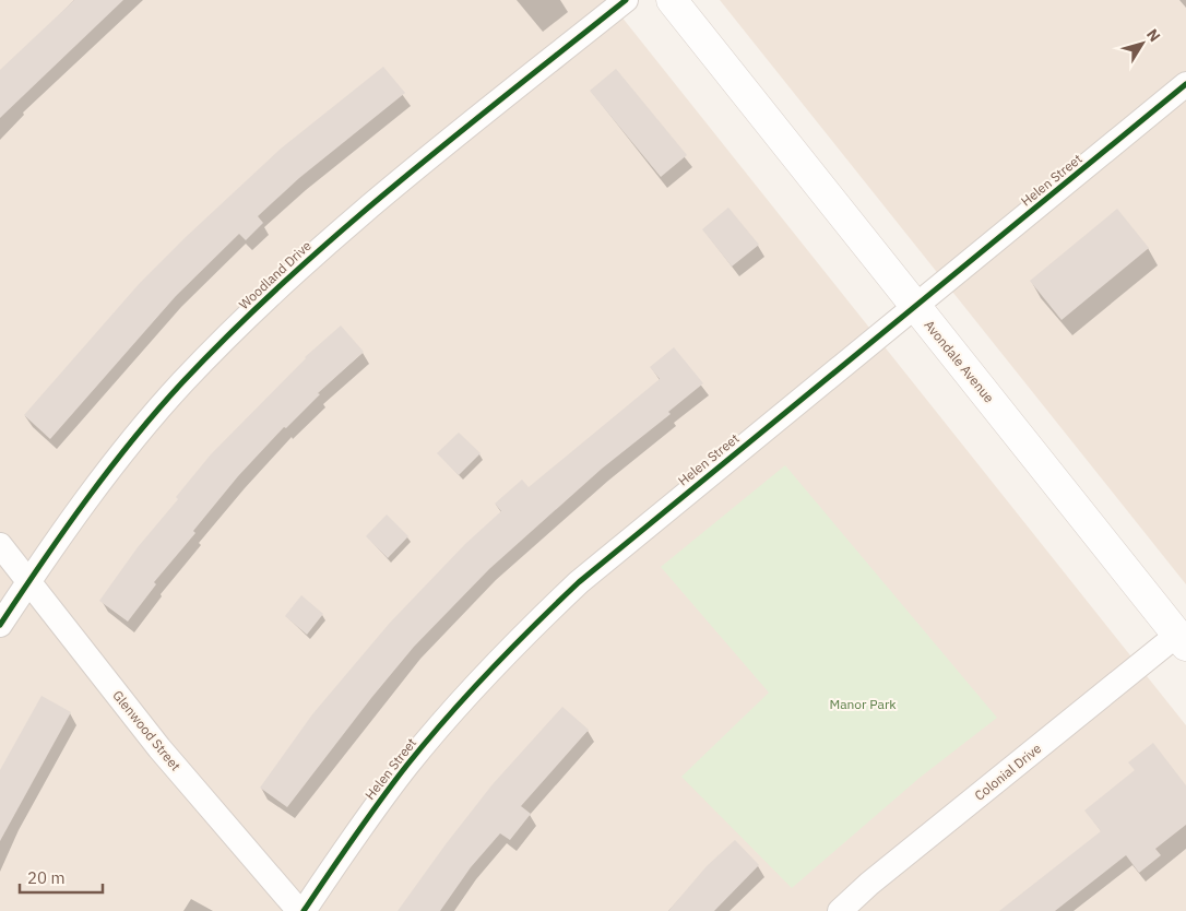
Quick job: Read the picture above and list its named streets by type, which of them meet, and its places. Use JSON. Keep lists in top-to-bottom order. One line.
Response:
{"streets":{"street":["Helen Street","Woodland Drive","Avondale Avenue","Glenwood Street","Colonial Drive"]},"crossings":[["Helen Street","Avondale Avenue"],["Woodland Drive","Glenwood Street"],["Avondale Avenue","Colonial Drive"]],"parks":["Manor Park"],"scale_bar":"20 m","north":"top right"}
